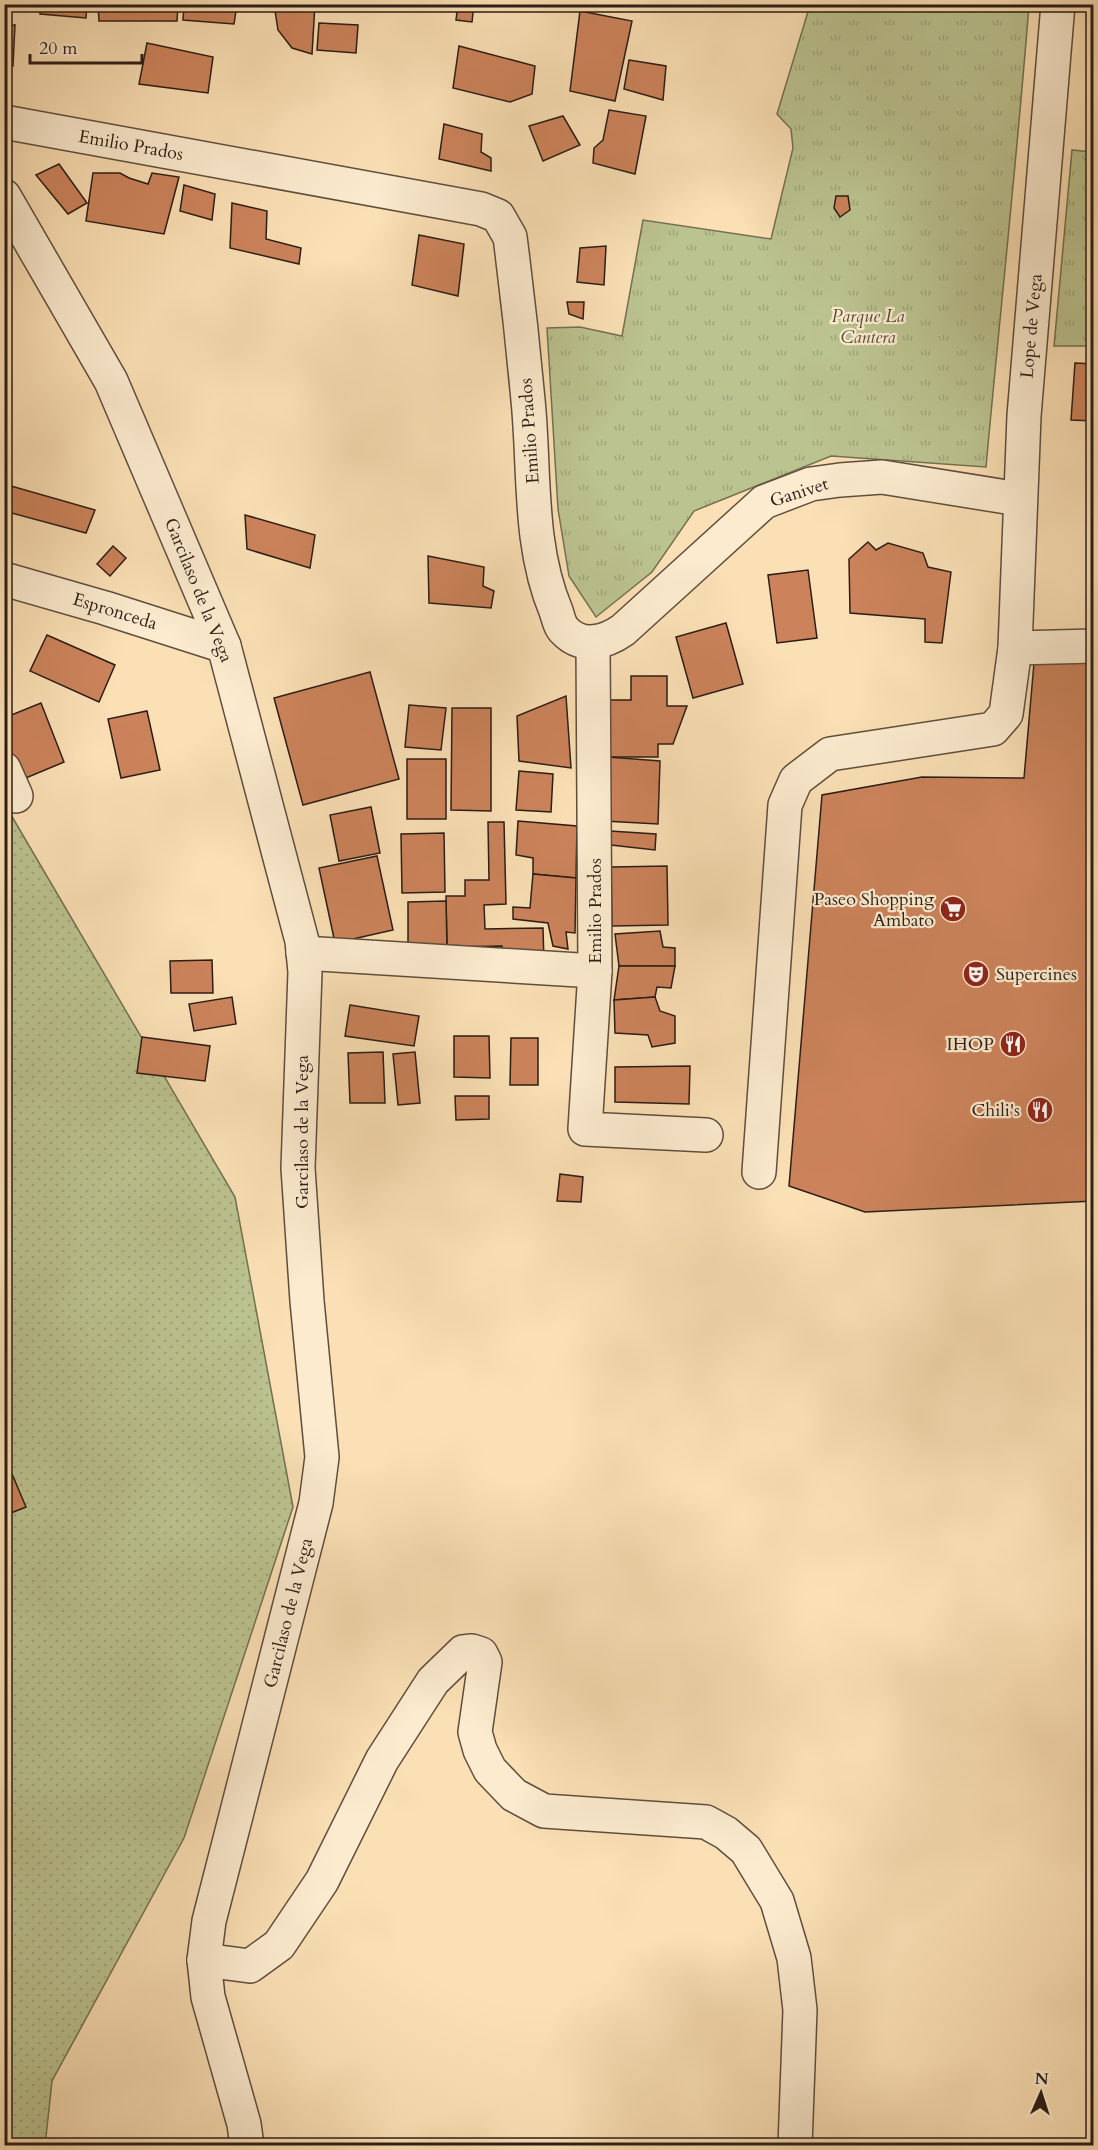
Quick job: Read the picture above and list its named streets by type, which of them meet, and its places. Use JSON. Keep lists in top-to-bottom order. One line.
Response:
{"streets":{"street":["Emilio Prados","Lope de Vega","Ganivet","Garcilaso de la Vega","Espronceda"]},"crossings":[["Emilio Prados","Ganivet"],["Lope de Vega","Ganivet"],["Garcilaso de la Vega","Espronceda"]],"parks":["Parque La Cantera"],"places":{"supermarket":["Paseo Shopping Ambato"],"theatre":["Supercines"],"restaurant":["IHOP","Chili's"]},"scale_bar":"20 m","north":"top"}
